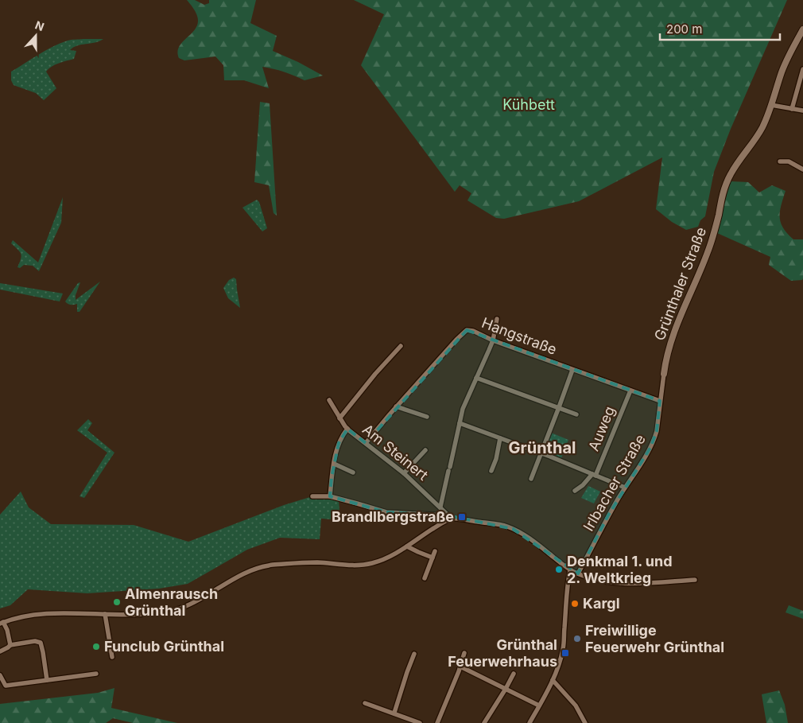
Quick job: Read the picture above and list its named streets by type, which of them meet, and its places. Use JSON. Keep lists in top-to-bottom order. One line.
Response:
{"streets":{"street":["Grünthaler Straße","Hangstraße","Auweg","Am Steinert","Irlbacher Straße"]},"crossings":[["Grünthaler Straße","Irlbacher Straße"],["Hangstraße","Auweg"],["Hangstraße","Am Steinert"],["Hangstraße","Irlbacher Straße"]],"districts":["Grünthal"],"parks":["Kühbett"],"places":{"transit":["Brandlbergstraße","Grünthal Feuerwehrhaus"],"other":["Denkmal 1. und 2. Weltkrieg","Almenrausch Grünthal","Kargl","Freiwillige Feuerwehr Grünthal","Funclub Grünthal"]},"scale_bar":"200 m","north":"top"}
